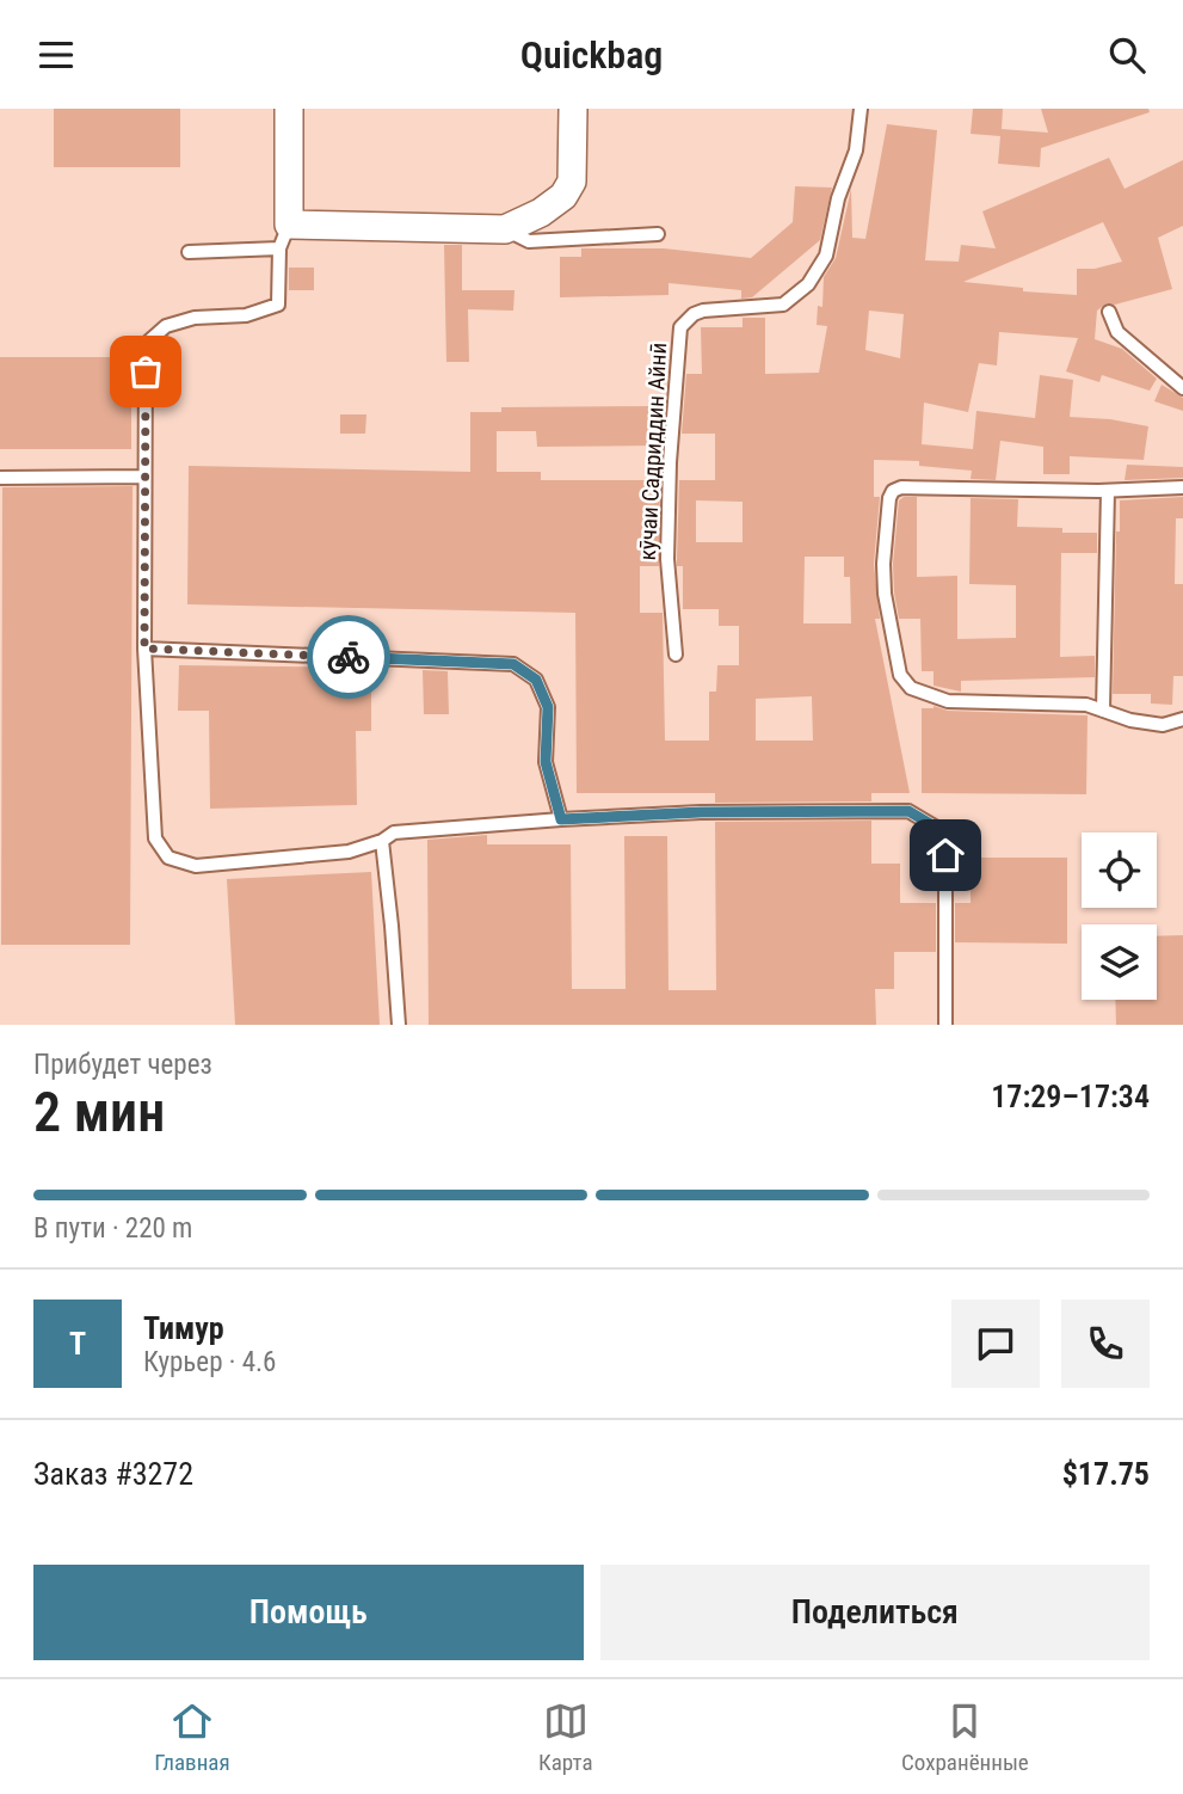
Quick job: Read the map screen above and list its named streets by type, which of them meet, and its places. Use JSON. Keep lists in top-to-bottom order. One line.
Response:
{"streets":{"lane":["кӯчаи Садриддин Айнӣ"]},"page":{"header":"Quickbag","heading":["2 мин","Прибудет через","17:29–17:34"],"panel":["Тимур","Курьер · 4.6","Заказ #3272","$17.75"],"bar":"В пути · 220 m","round":"Т","buttons":["Помощь","Поделиться"],"tabs":["Главная","Карта","Сохранённые"]}}
